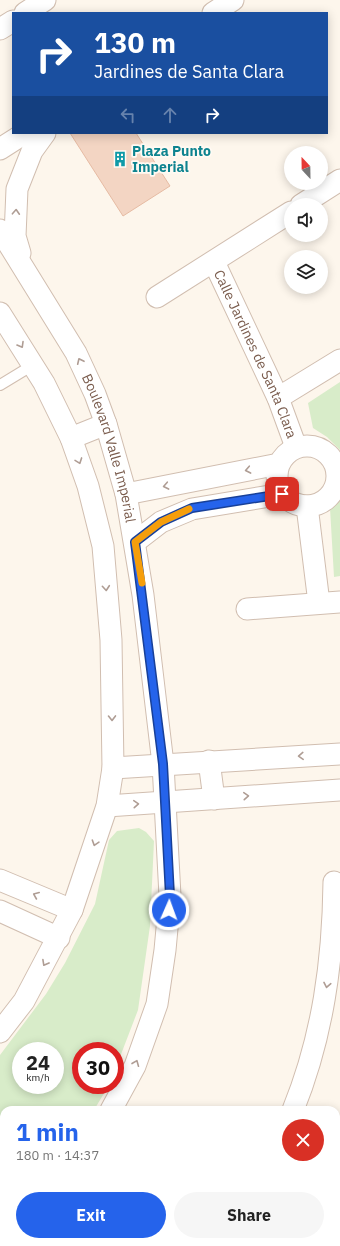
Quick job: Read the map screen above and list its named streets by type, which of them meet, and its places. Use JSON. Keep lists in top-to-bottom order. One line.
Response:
{"streets":{"street":["Calle Jardines de Santa Clara","Boulevard Valle Imperial"]},"places":{"building":["Plaza Punto Imperial"]},"north":"top","page":{"turn":["130 m","Jardines de Santa Clara"],"speed":"24 km/h","limit":"30","heading":["1 min","180 m · 14:37"],"buttons":["Exit","Share"]}}
